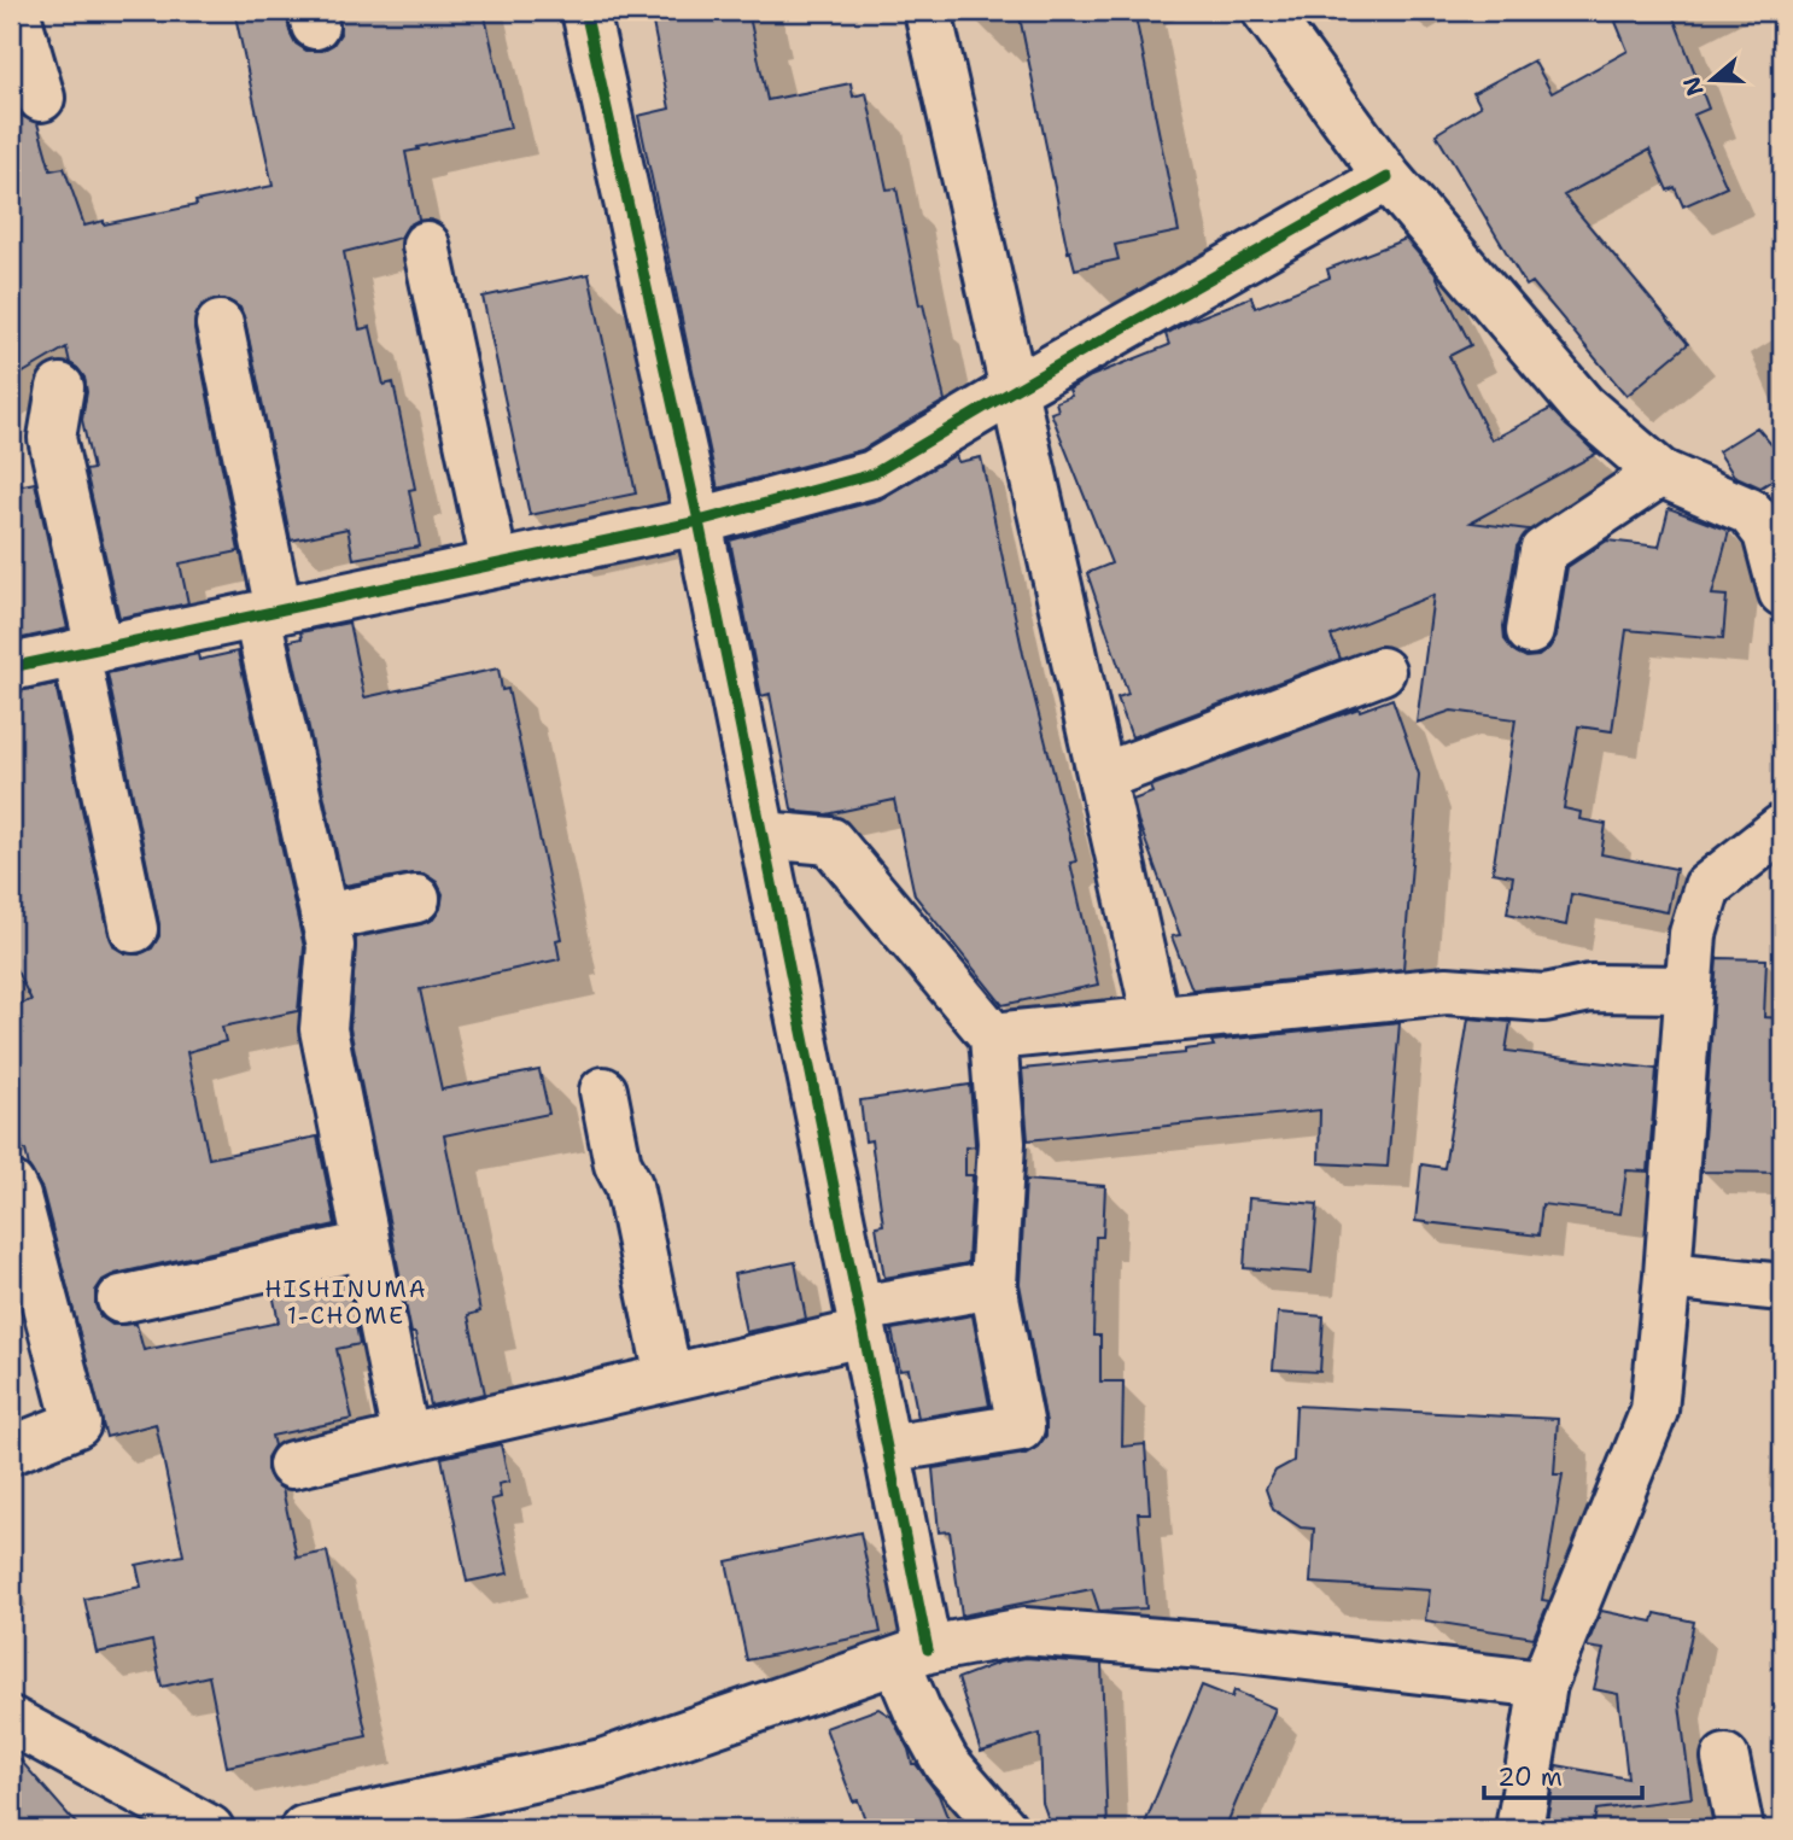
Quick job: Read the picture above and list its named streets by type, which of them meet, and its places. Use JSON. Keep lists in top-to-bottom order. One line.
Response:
{"districts":["HISHINUMA 1-CHOME"],"scale_bar":"20 m","north":"left"}
